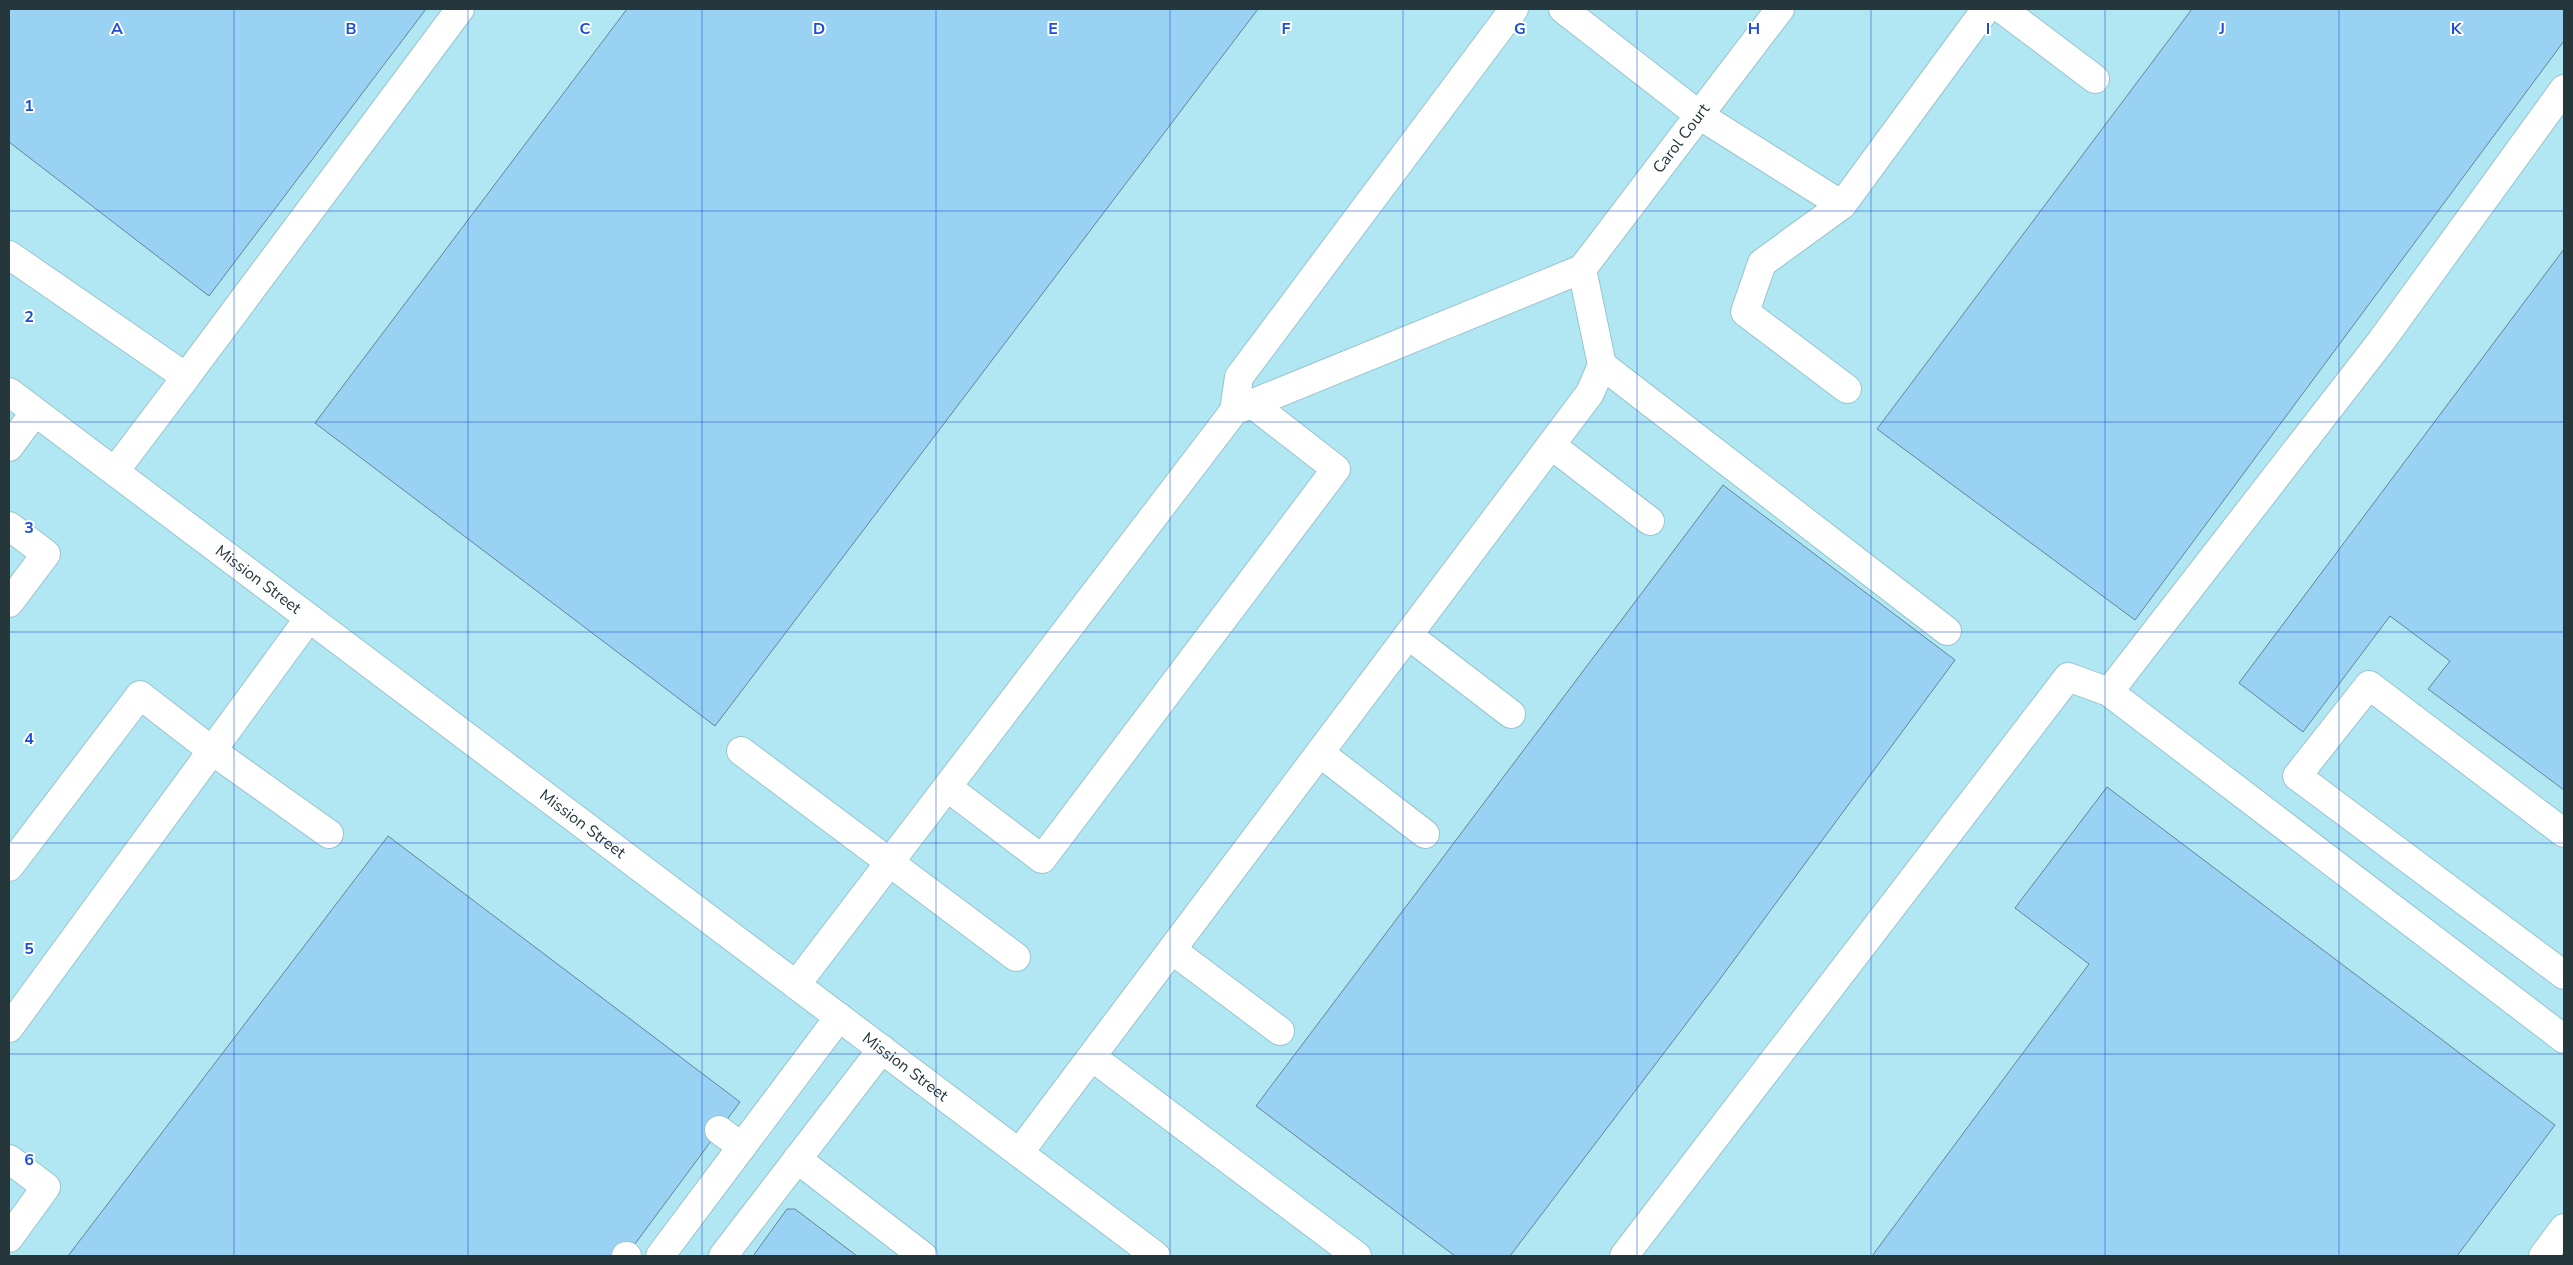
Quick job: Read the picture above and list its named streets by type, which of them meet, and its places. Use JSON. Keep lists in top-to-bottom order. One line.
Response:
{"streets":{"street":["Carol Court","Mission Street"]},"grid":{"columns":["A","B","C","D","E","F","G","H","I","J","K"],"rows":["1","2","3","4","5","6"]}}
